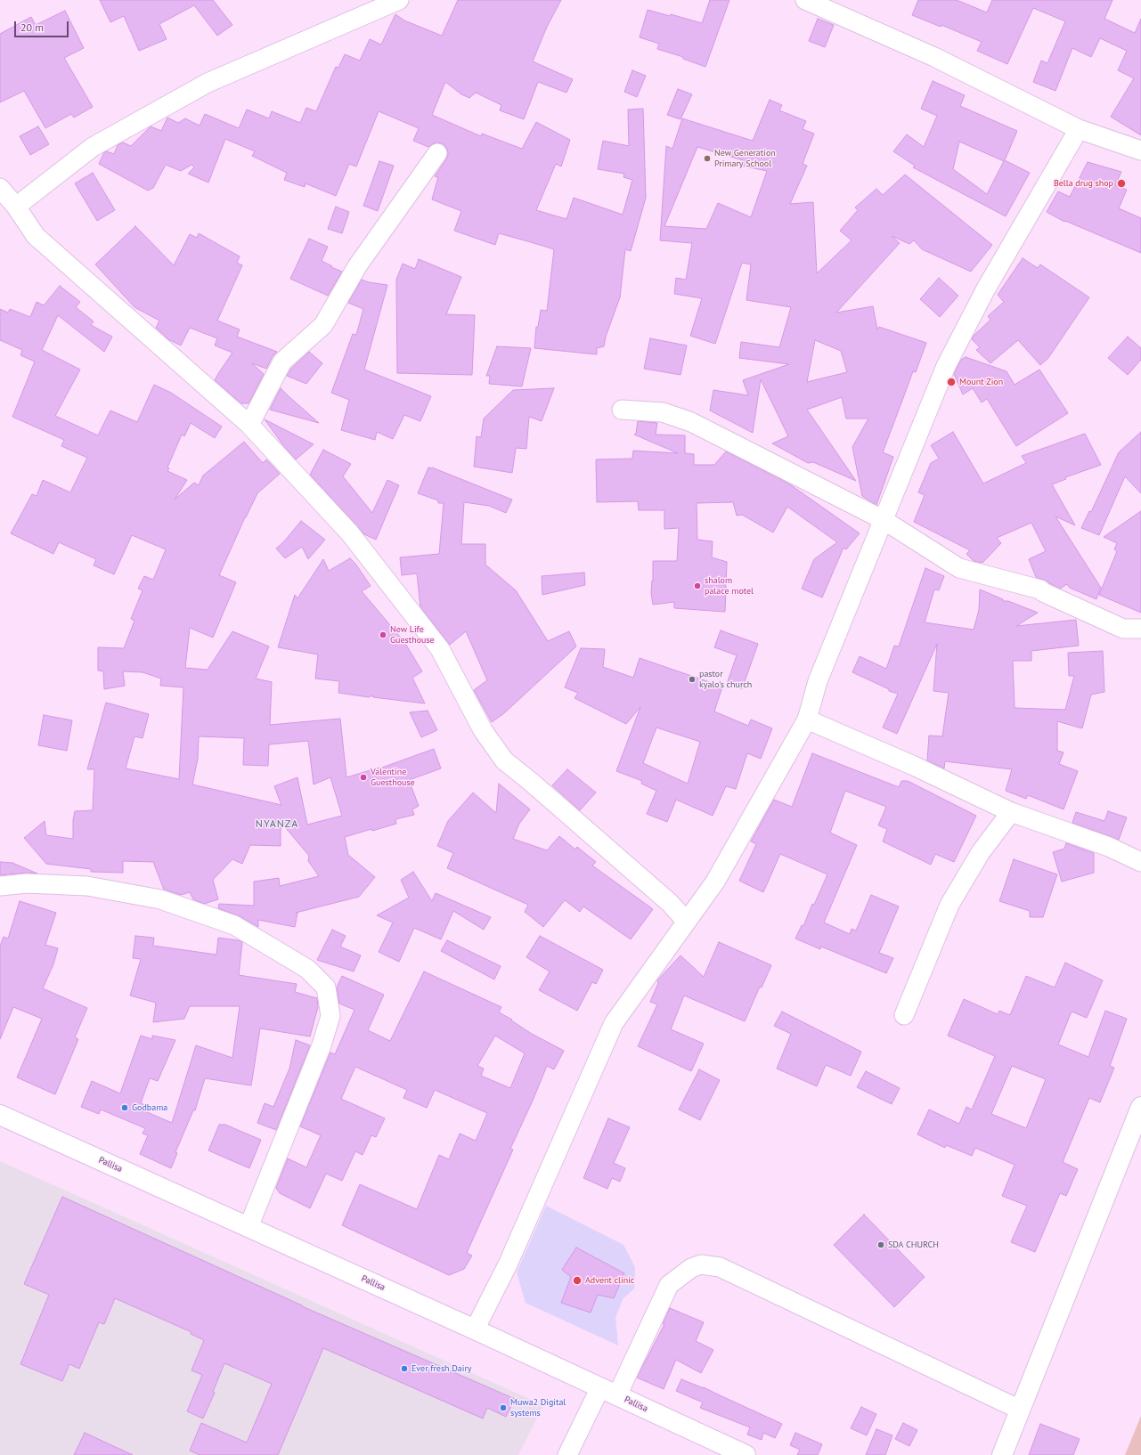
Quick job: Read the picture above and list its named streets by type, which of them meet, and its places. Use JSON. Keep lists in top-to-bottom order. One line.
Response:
{"streets":{"main road":["Pallisa"]},"districts":["NYANZA"],"places":["New Generation Primary School","Bella drug shop","Mount Zion","shalom palace motel","New Life Guesthouse","pastor kyalo's church","Valentine Guesthouse","Godbama","SDA CHURCH","Advent clinic","Ever fresh Dairy","Muwa2 Digital systems"],"scale_bar":"20 m"}
